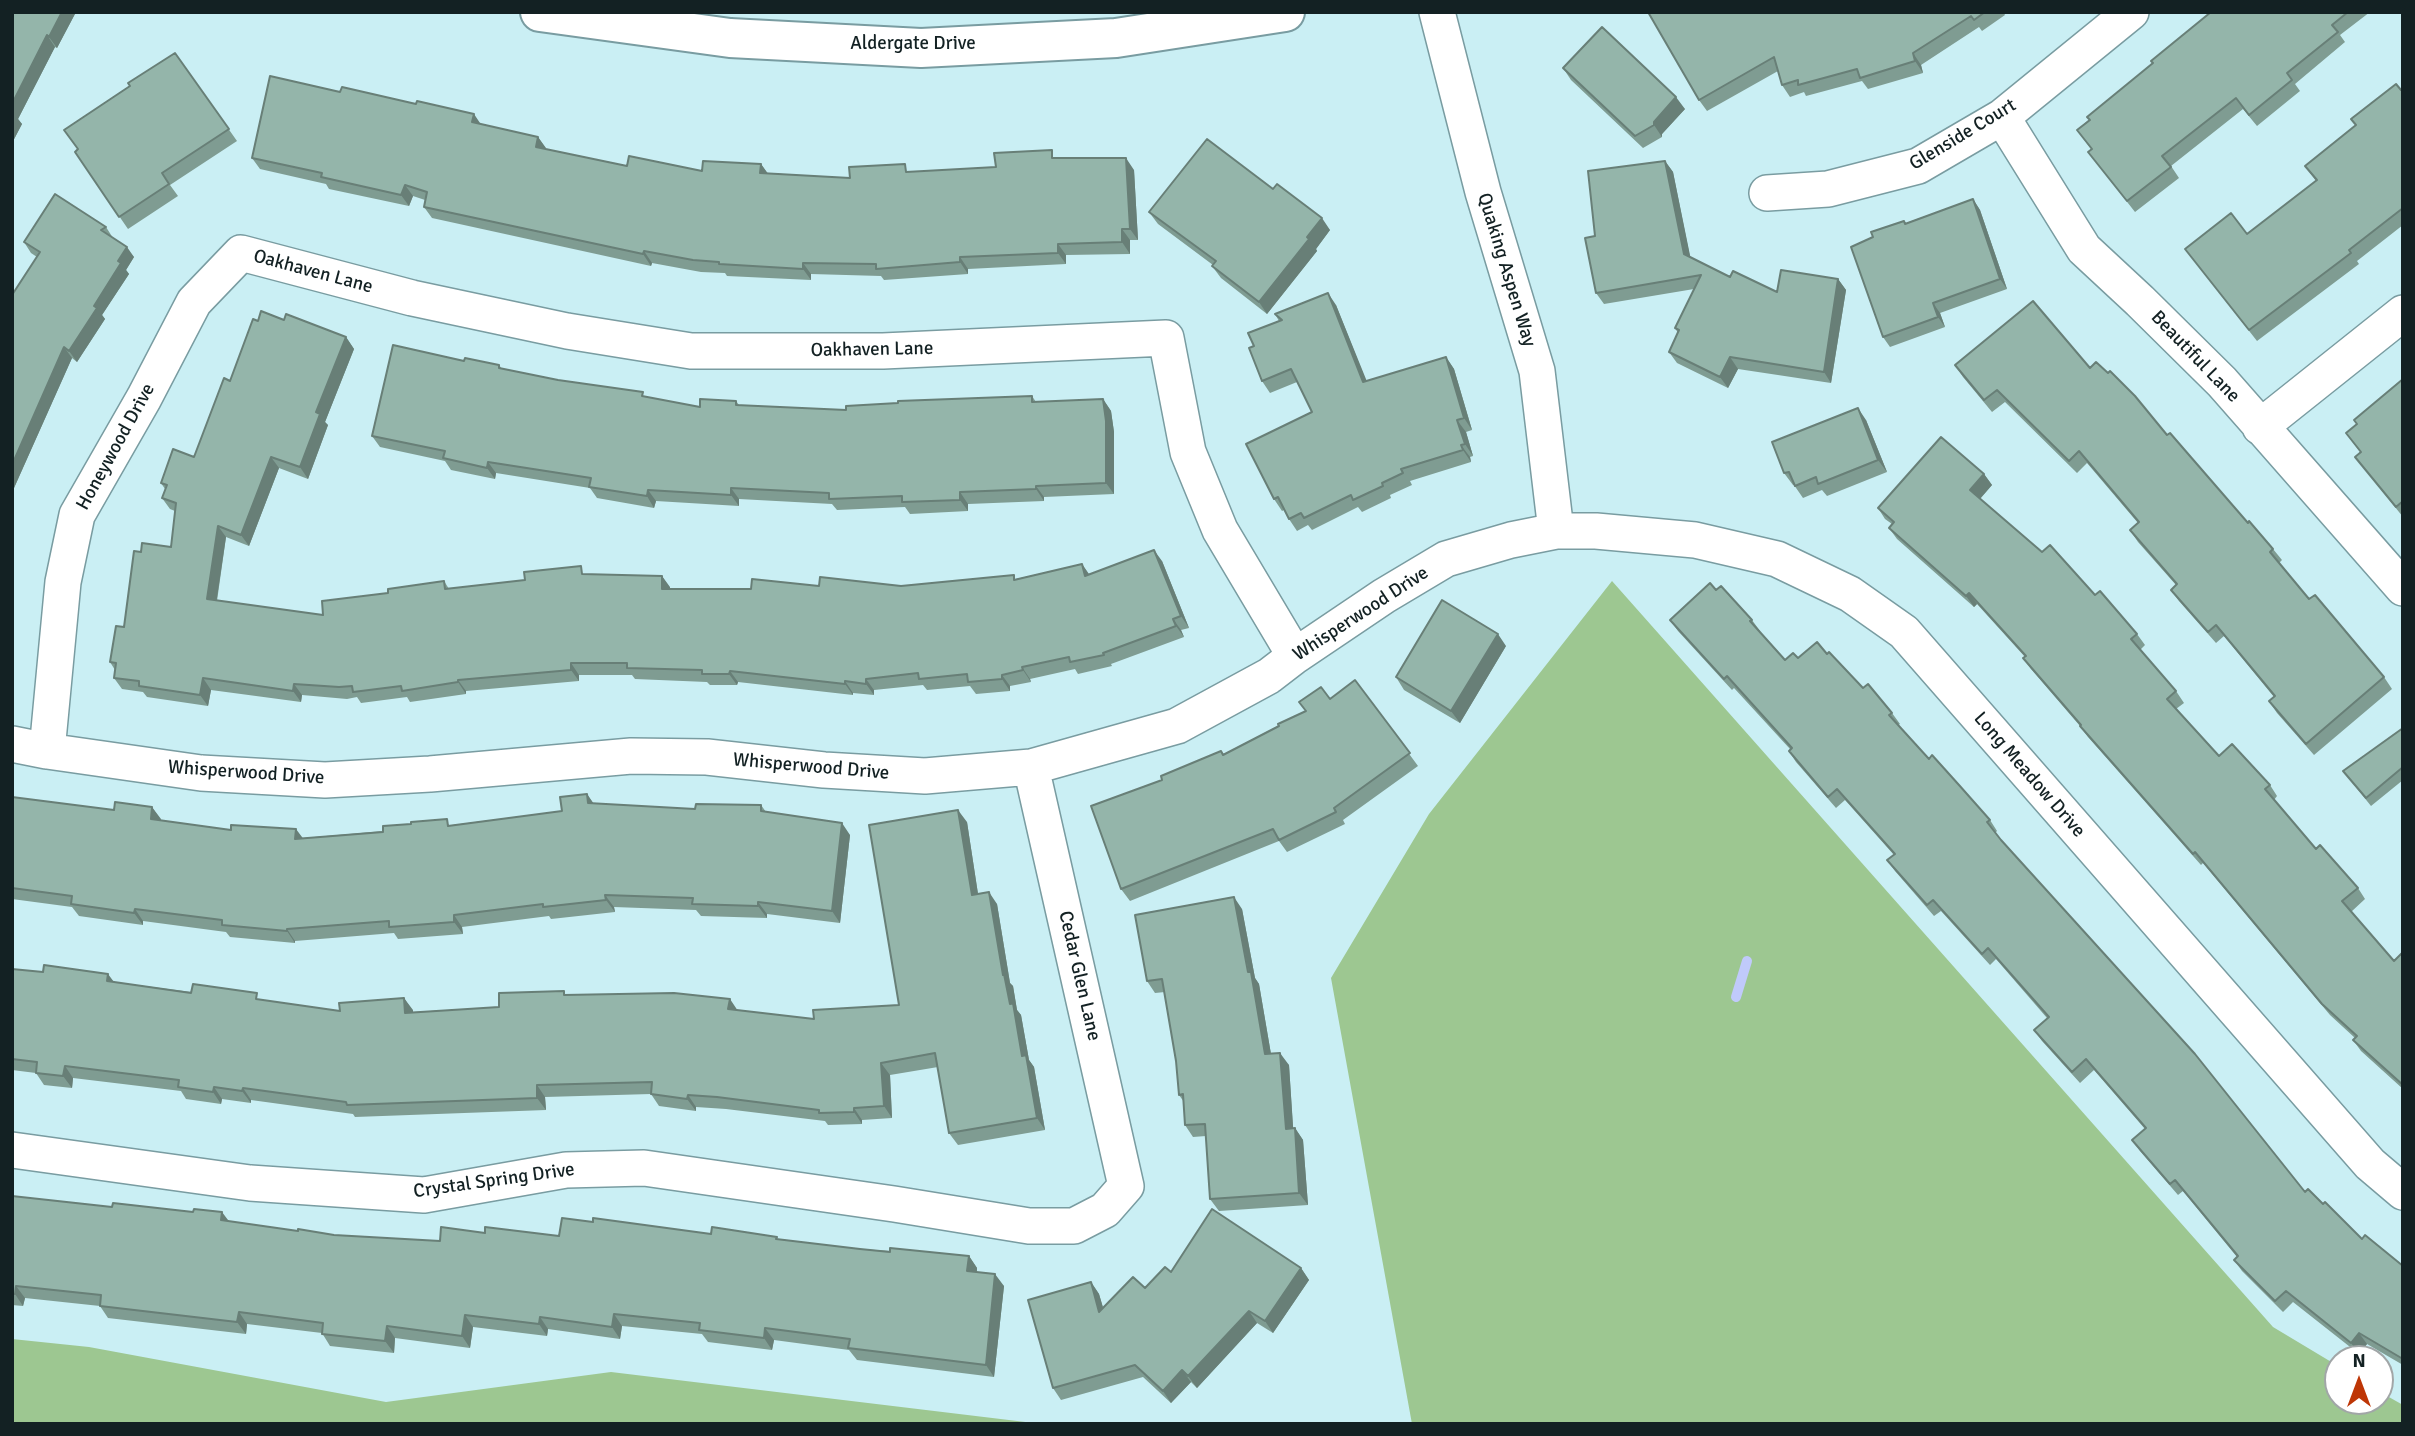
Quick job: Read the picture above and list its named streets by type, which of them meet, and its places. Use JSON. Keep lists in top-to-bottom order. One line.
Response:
{"streets":{"street":["Aldergate Drive","Glenside Court","Quaking Aspen Way","Oakhaven Lane","Beautiful Lane","Honeywood Drive","Whisperwood Drive","Long Meadow Drive","Cedar Glen Lane","Crystal Spring Drive"]},"crossings":[["Glenside Court","Beautiful Lane"],["Quaking Aspen Way","Whisperwood Drive"],["Quaking Aspen Way","Long Meadow Drive"],["Oakhaven Lane","Honeywood Drive"],["Oakhaven Lane","Whisperwood Drive"],["Honeywood Drive","Whisperwood Drive"],["Whisperwood Drive","Long Meadow Drive"],["Whisperwood Drive","Cedar Glen Lane"],["Cedar Glen Lane","Crystal Spring Drive"]],"north":"top"}
